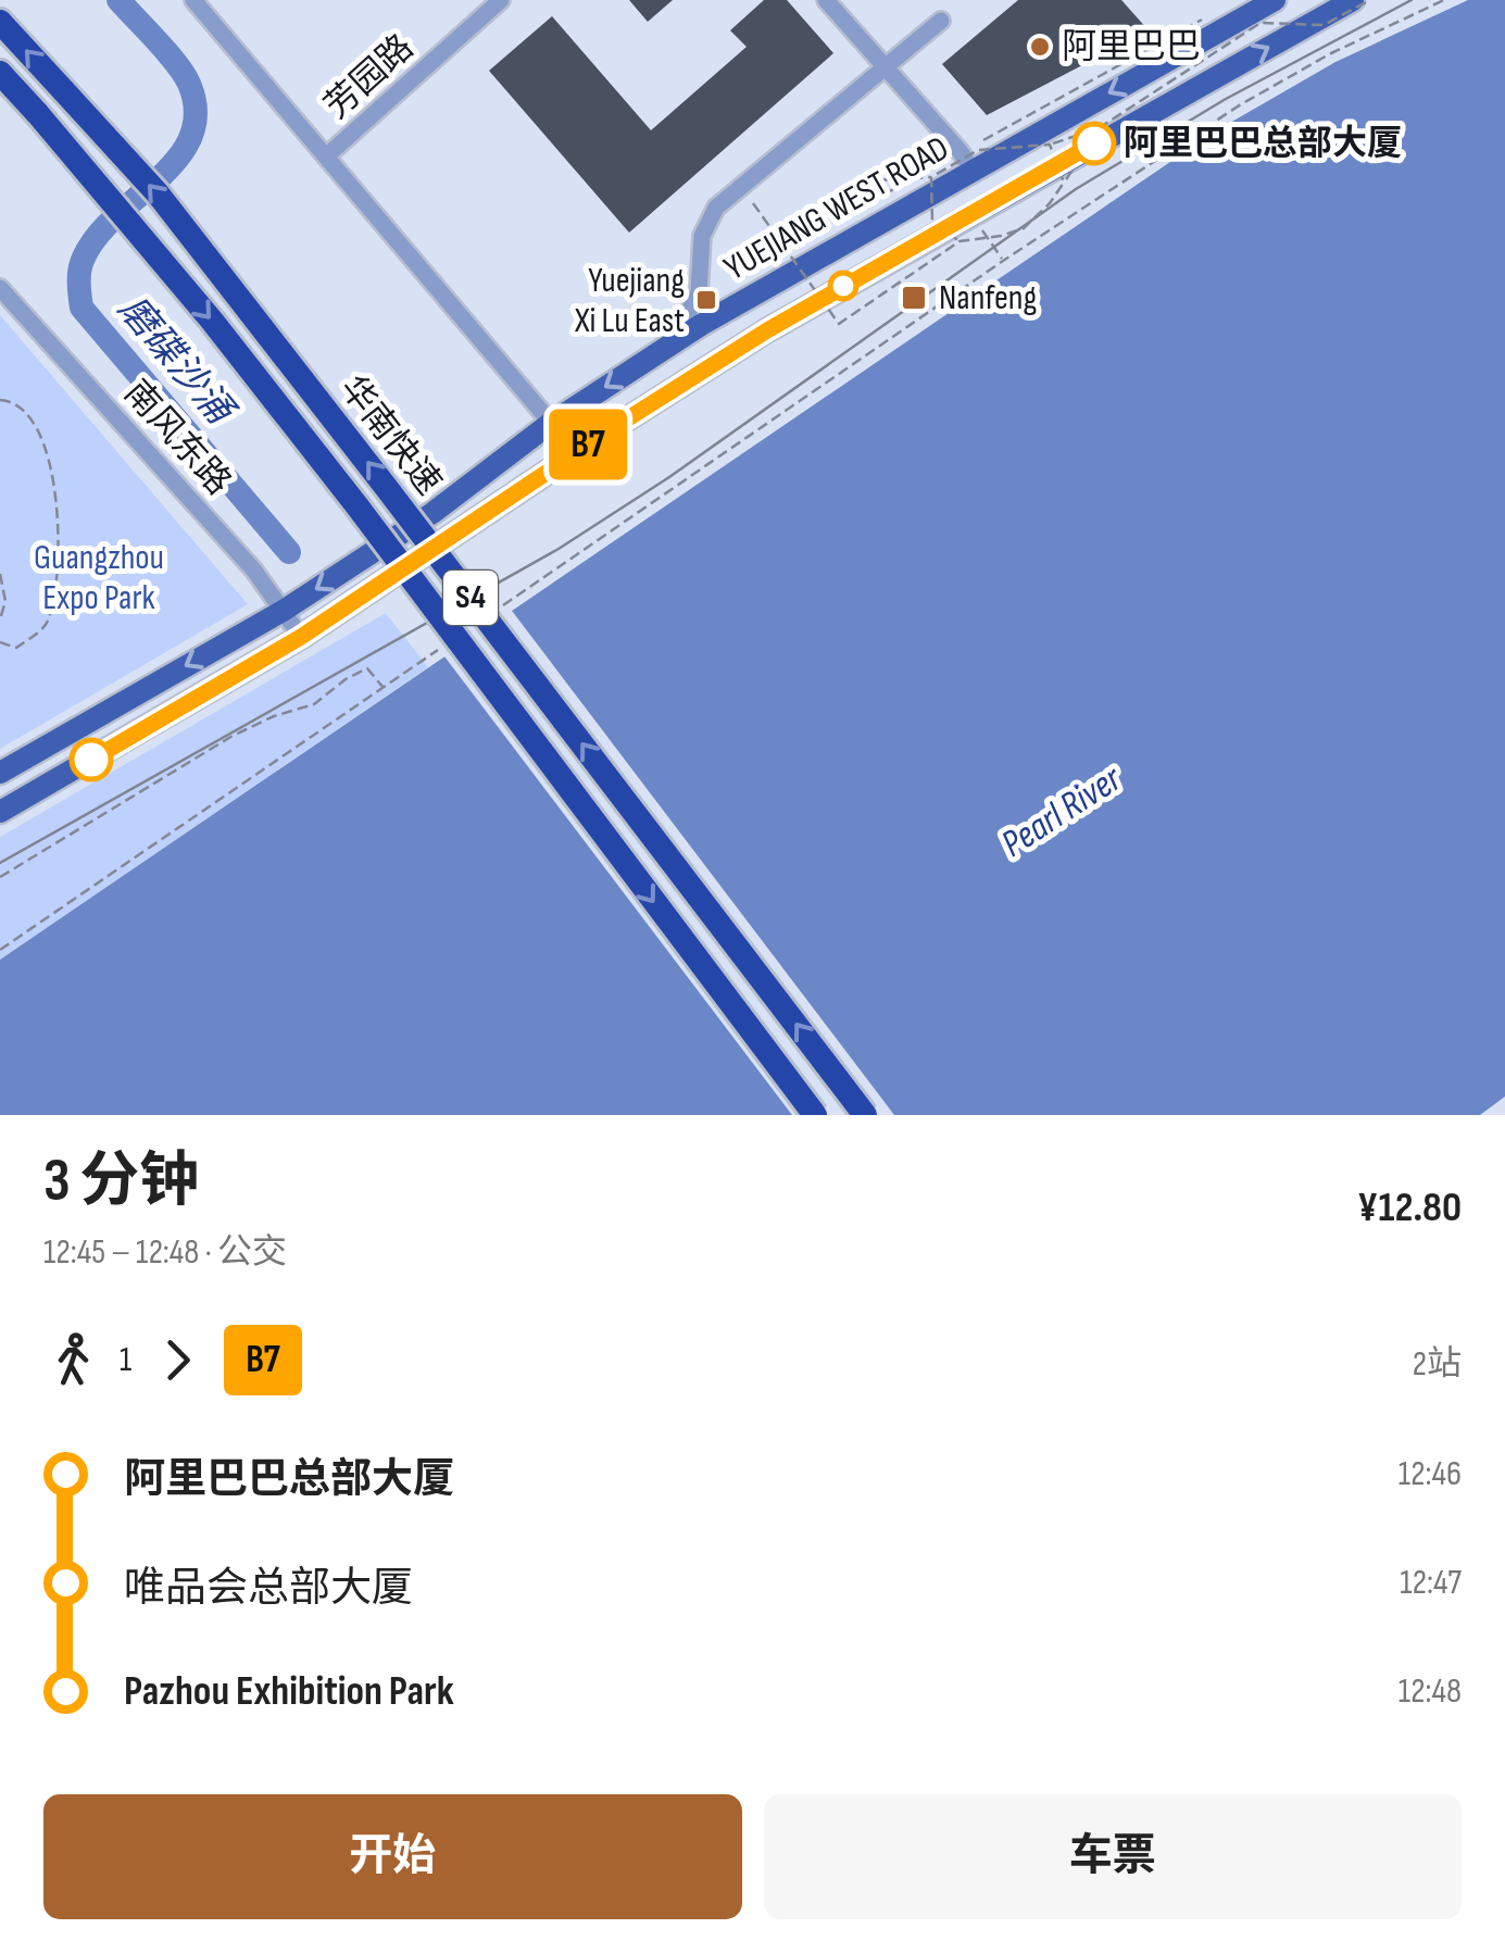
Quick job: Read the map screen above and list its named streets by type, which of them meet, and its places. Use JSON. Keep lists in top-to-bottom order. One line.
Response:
{"streets":{"highway":["华南快速","S4"],"main road":["YUEJIANG WEST ROAD"],"street":["芳园路","南风东路"]},"crossings":[["YUEJIANG WEST ROAD","南风东路"]],"water":["磨碟沙涌","Pearl River"],"parks":["Guangzhou Expo Park"],"places":{"other":["阿里巴巴","阿里巴巴总部大厦"],"transit":["Nanfeng","Yuejiang Xi Lu East"]},"lines":["bus line B7"],"page":{"on_map":"B7","heading":["3 分钟","12:45 – 12:48 · 公交","¥12.80"],"legs":["1","B7","2站"],"list":[{"name":"阿里巴巴总部大厦","value":"12:46"},{"name":"唯品会总部大厦","value":"12:47"},{"name":"Pazhou Exhibition Park","value":"12:48"}],"buttons":["开始","车票"]}}
